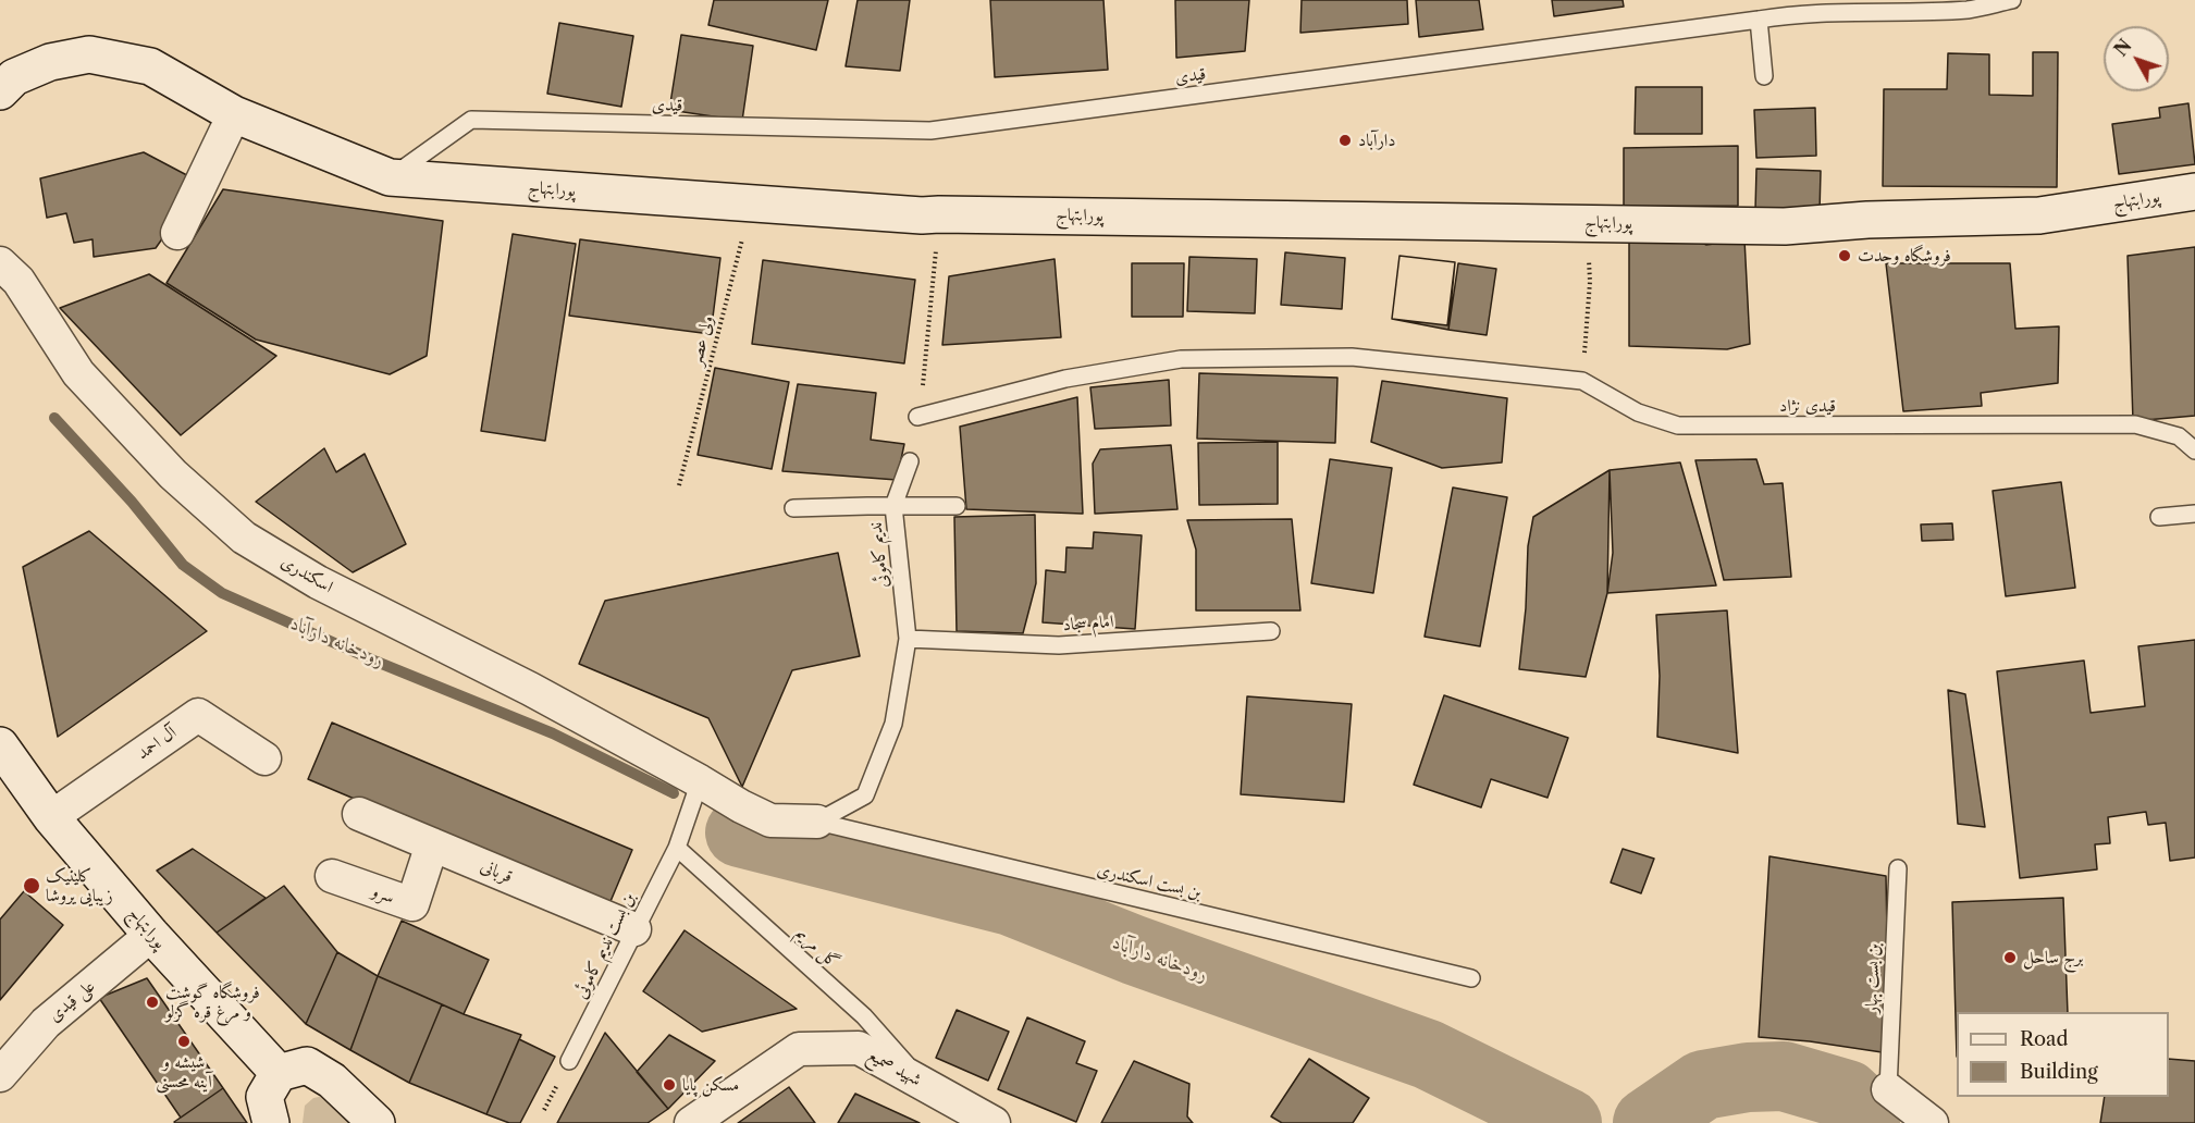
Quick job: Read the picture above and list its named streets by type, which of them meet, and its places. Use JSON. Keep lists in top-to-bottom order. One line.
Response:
{"streets":{"main road":["پورابتهاج"],"street":["اسکندری","آل احمد","قربانی","سرو","علی قیدی","شهید صمیع"],"lane":["قیدی","قیدی نژاد","ندیم کاموئی","امام سجاد","بن بست اسکندری","بن بست ندیم کاموئی","گل مریم","بن بست بهار"],"path":["ولی عصر"]},"crossings":[["قیدی","پورابتهاج"],["پورابتهاج","ولی عصر"],["پورابتهاج","آل احمد"],["پورابتهاج","علی قیدی"],["ندیم کاموئی","اسکندری"],["ندیم کاموئی","امام سجاد"],["ندیم کاموئی","بن بست اسکندری"],["اسکندری","بن بست اسکندری"],["قربانی","سرو"],["قربانی","بن بست ندیم کاموئی"],["بن بست ندیم کاموئی","گل مریم"],["گل مریم","شهید صمیع"]],"water":["رودخانه دارآباد"],"places":["دارآباد","فروشگاه وحدت","کلینیک زیبایی یروشا","برج ساحل","فروشگاه گوشت و مرغ قره گزلو","شیشه و آینه محسنی","مسکن پایا"],"legend":["Road","Building"],"north":"top left"}
